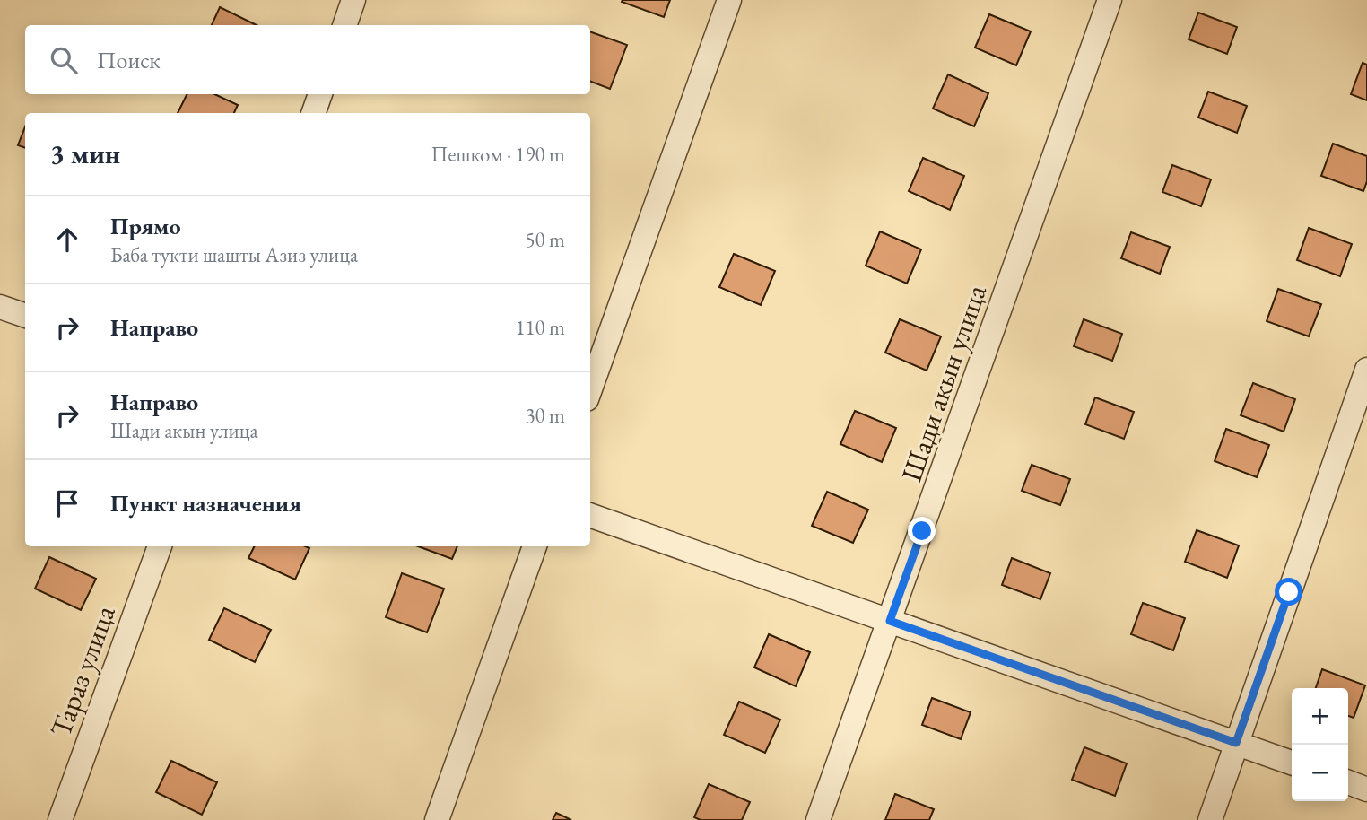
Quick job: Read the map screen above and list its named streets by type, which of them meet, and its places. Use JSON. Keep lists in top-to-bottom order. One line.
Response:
{"streets":{"street":["Шади акын улица","Тараз улица"]},"page":{"search":"Поиск","heading":["3 мин","Пешком · 190 m"],"list":[["Прямо","Баба тукти шашты Азиз улица","50 m"],["Направо","110 m"],["Направо","Шади акын улица","30 m"],"Пункт назначения"],"map_buttons":["+","−"]}}
